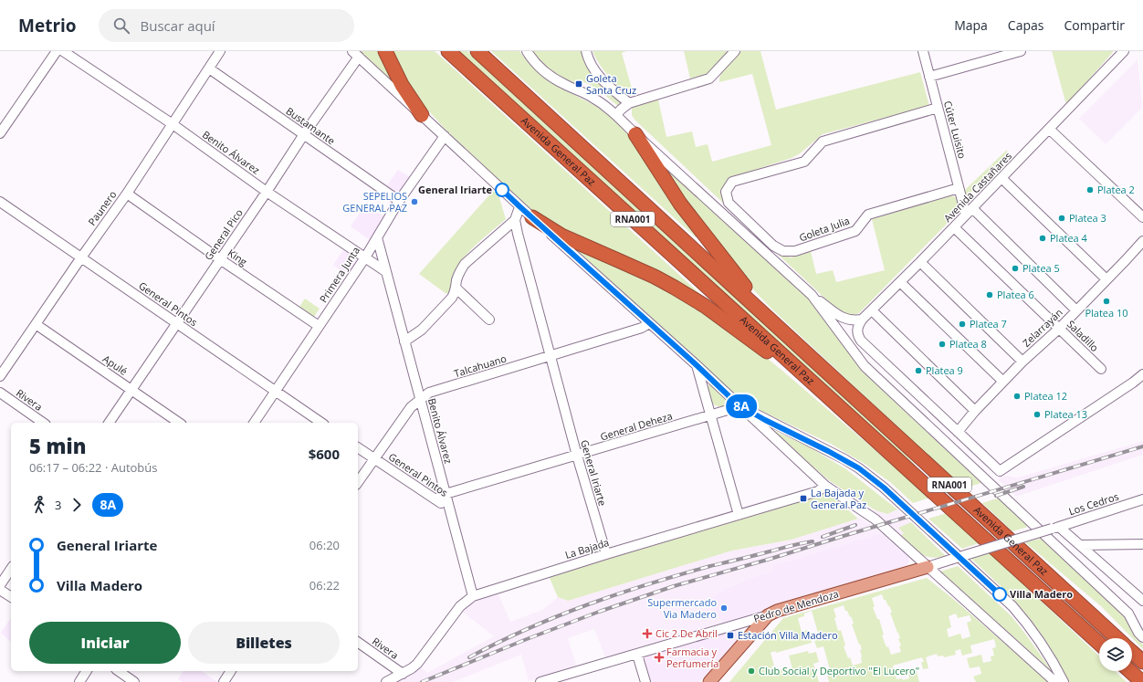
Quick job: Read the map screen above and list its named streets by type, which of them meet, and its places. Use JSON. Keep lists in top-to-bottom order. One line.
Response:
{"streets":{"highway":["Avenida General Paz","RNA001"],"main road":["Pedro de Mendoza"],"street":["Bustamante","Cúter Luisito","Benito Álvarez","Avenida Castañares","Paunero","Goleta Julia","General Pico","King","Primera Junta","General Pintos","Zelarrayán","Saladillo","Apulé","Talcahuano","Rivera","General Deheza","General Iriarte","Los Cedros","La Bajada"]},"crossings":[["Bustamante","Paunero"],["Bustamante","General Pico"],["Bustamante","Primera Junta"],["Cúter Luisito","Avenida Castañares"],["Cúter Luisito","Goleta Julia"],["Benito Álvarez","Paunero"],["Benito Álvarez","General Pico"],["Benito Álvarez","Primera Junta"],["Benito Álvarez","General Pintos"],["Benito Álvarez","Talcahuano"],["Benito Álvarez","General Deheza"],["Benito Álvarez","La Bajada"],["Avenida Castañares","Saladillo"],["Paunero","King"],["Paunero","General Pintos"],["Paunero","Apulé"],["General Pico","King"],["General Pico","General Pintos"],["General Pico","Apulé"],["King","Primera Junta"],["Primera Junta","General Pintos"],["General Pintos","Talcahuano"],["General Pintos","General Deheza"],["Zelarrayán","Saladillo"],["Talcahuano","General Iriarte"],["Rivera","La Bajada"],["General Deheza","General Iriarte"],["General Iriarte","La Bajada"],["Los Cedros","Pedro de Mendoza"]],"places":{"transit":["Goleta Santa Cruz","La Bajada y General Paz","Estación Villa Madero"],"other":["General Iriarte","Platea 2","SEPELIOS GENERAL PAZ","Platea 3","Platea 4","Platea 5","Platea 6","Platea 10","Platea 7","Platea 8","Platea 9","Platea 12","Platea 13","Villa Madero","Supermercado Via Madero","Club Social y Deportivo \"El Lucero\""],"health":["Cic 2 De Abril","Farmacia y Perfumería"]},"lines":["bus line 8A"],"page":{"header":"Metrio","search":"Buscar aquí","nav":["Mapa","Capas","Compartir"],"on_map":"8A","heading":["5 min","06:17 – 06:22 · Autobús","$600"],"legs":["3","8A"],"list":[{"name":"General Iriarte","value":"06:20"},{"name":"Villa Madero","value":"06:22"}],"buttons":["Iniciar","Billetes"]}}
